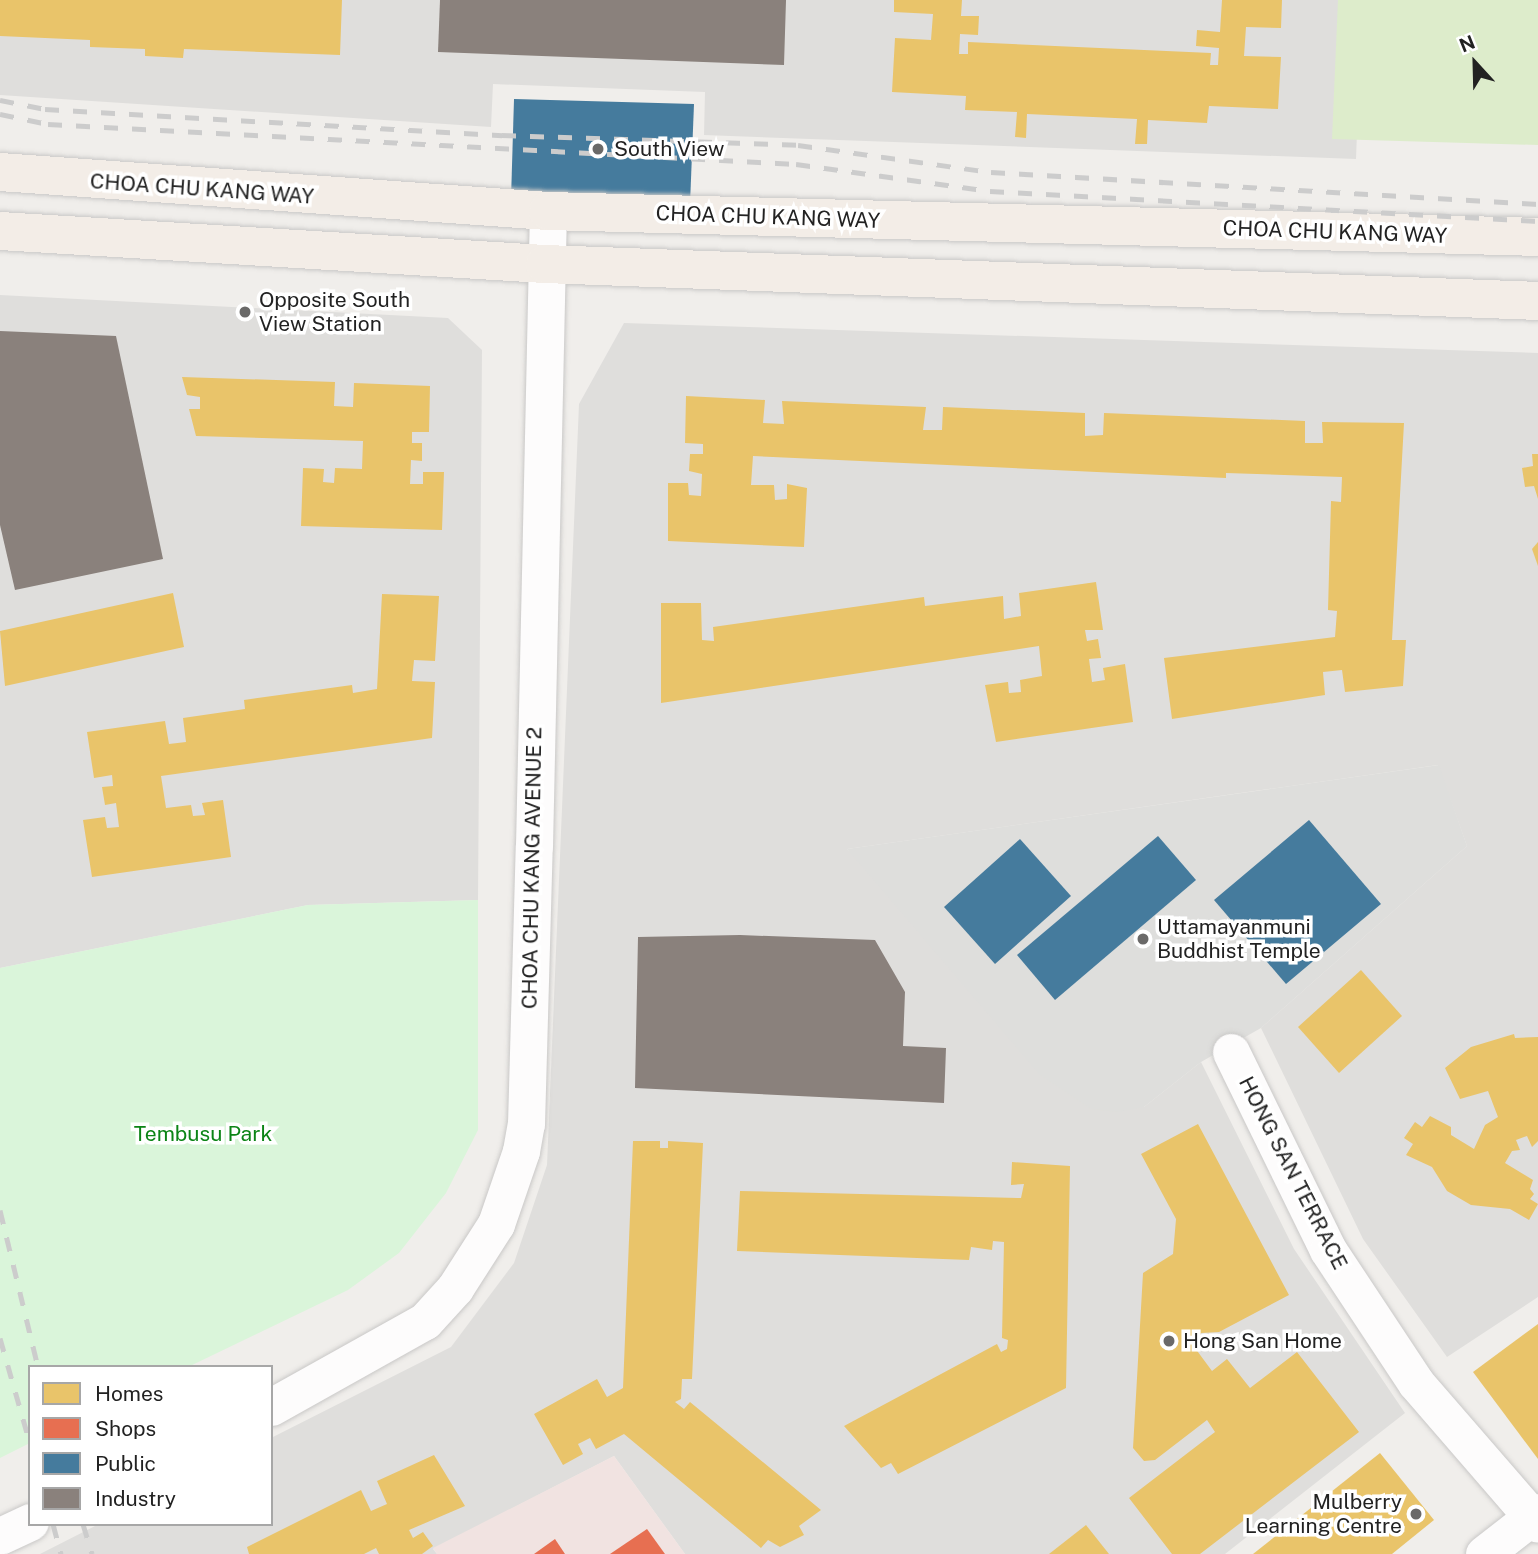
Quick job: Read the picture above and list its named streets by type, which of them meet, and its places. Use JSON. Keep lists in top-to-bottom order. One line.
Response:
{"streets":{"main road":["CHOA CHU KANG WAY"],"street":["CHOA CHU KANG AVENUE 2","HONG SAN TERRACE"]},"crossings":[["CHOA CHU KANG WAY","CHOA CHU KANG AVENUE 2"]],"parks":["Tembusu Park"],"places":["South View","Opposite South View Station","Uttamayanmuni Buddhist Temple","Hong San Home","Mulberry Learning Centre"],"legend":["Homes","Shops","Public","Industry"],"north":"top"}
